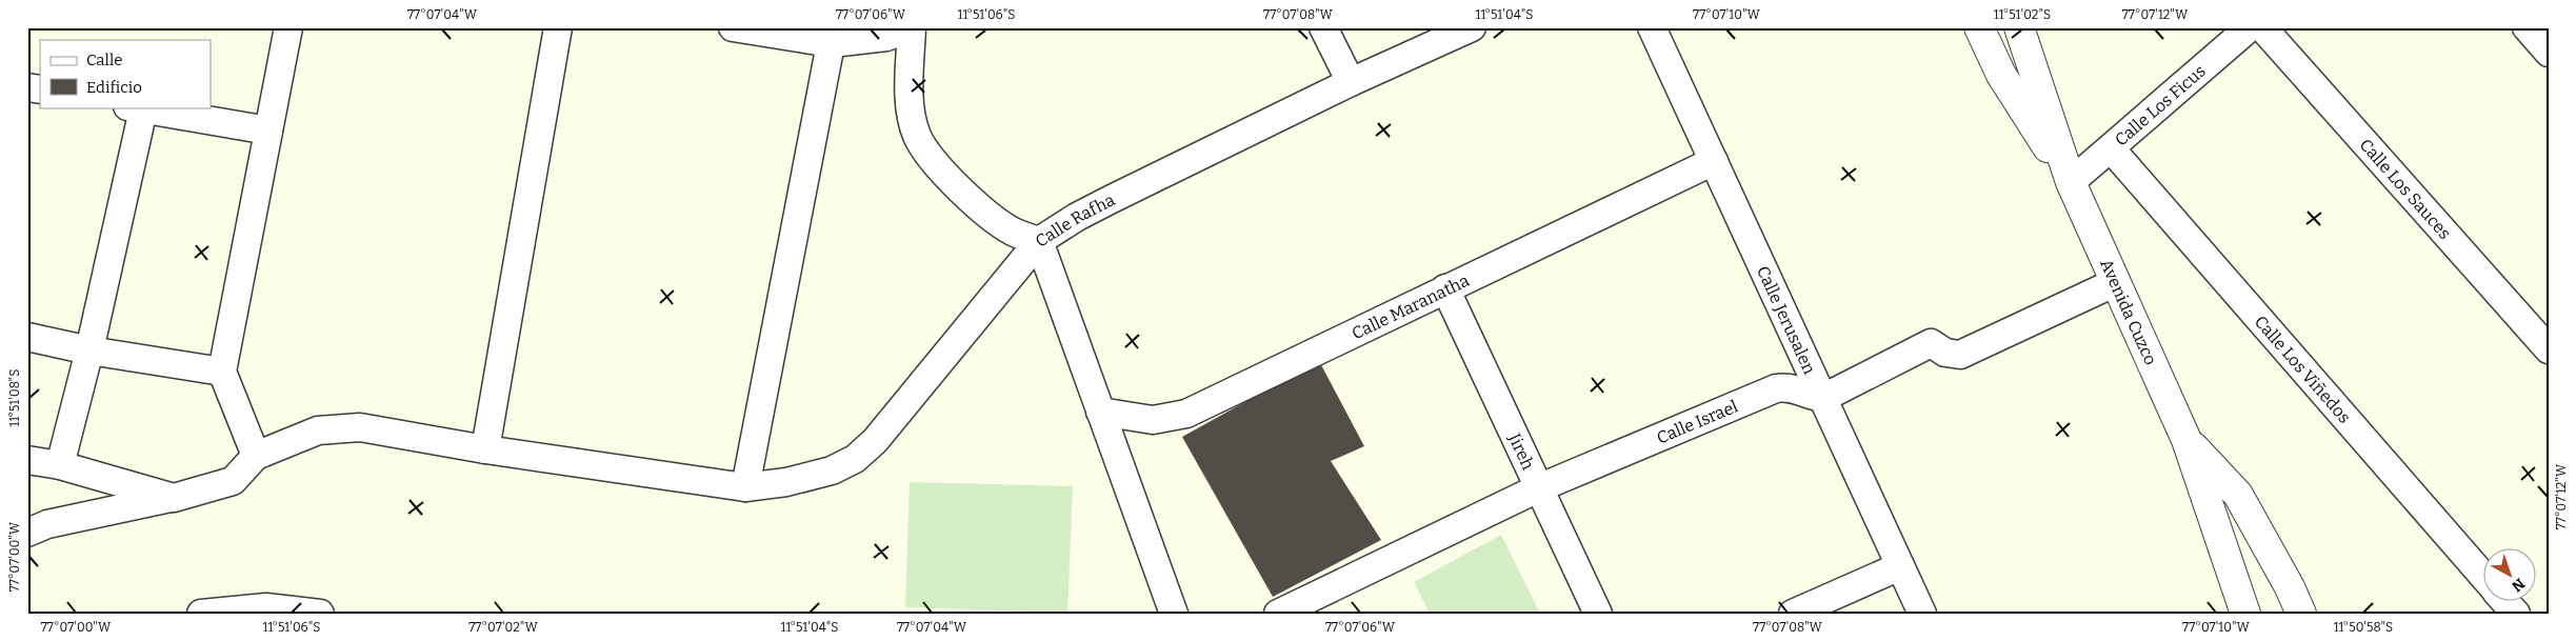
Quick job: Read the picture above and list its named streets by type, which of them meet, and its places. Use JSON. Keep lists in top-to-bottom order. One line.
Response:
{"streets":{"street":["Calle Los Ficus","Calle Los Sauces","Calle Rafha","Calle Maranatha","Avenida Cuzco","Calle Jerusalen","Calle Los Viñedos","Calle Israel","Jireh"]},"crossings":[["Calle Los Ficus","Avenida Cuzco"],["Calle Los Ficus","Calle Los Viñedos"],["Calle Maranatha","Calle Jerusalen"],["Calle Maranatha","Jireh"],["Calle Jerusalen","Calle Israel"],["Calle Israel","Jireh"]],"legend":["Calle","Edificio"],"north":"bottom right","coordinates":["77°07'04\"W","77°07'06\"W","11°51'06\"S","77°07'08\"W","11°51'04\"S","77°07'10\"W","11°51'02\"S","77°07'12\"W","11°51'08\"S","77°07'00\"W","77°07'02\"W","11°50'58\"S"]}
